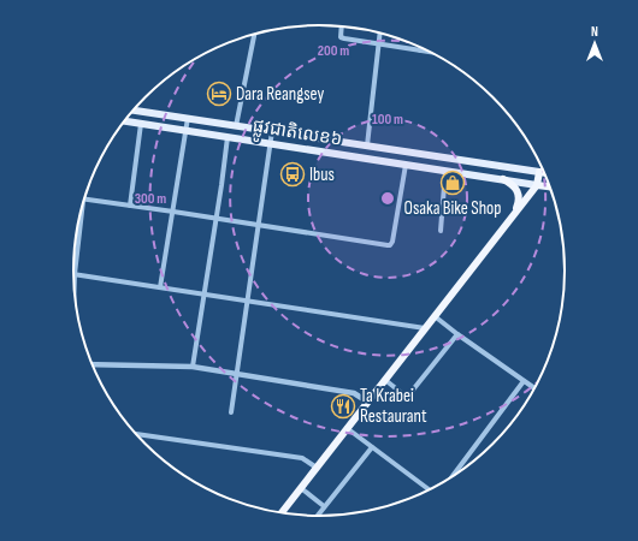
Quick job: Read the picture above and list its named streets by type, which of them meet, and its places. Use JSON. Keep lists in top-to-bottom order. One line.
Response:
{"streets":{"highway":["ផ្លូវជាតិលេខ៦"]},"places":{"hotel":["Dara Reangsey"],"bus stop":["Ibus"],"shop":["Osaka Bike Shop"],"restaurant":["Ta Krabei Restaurant"]},"north":"top","rings":["200 m","100 m","300 m"]}
